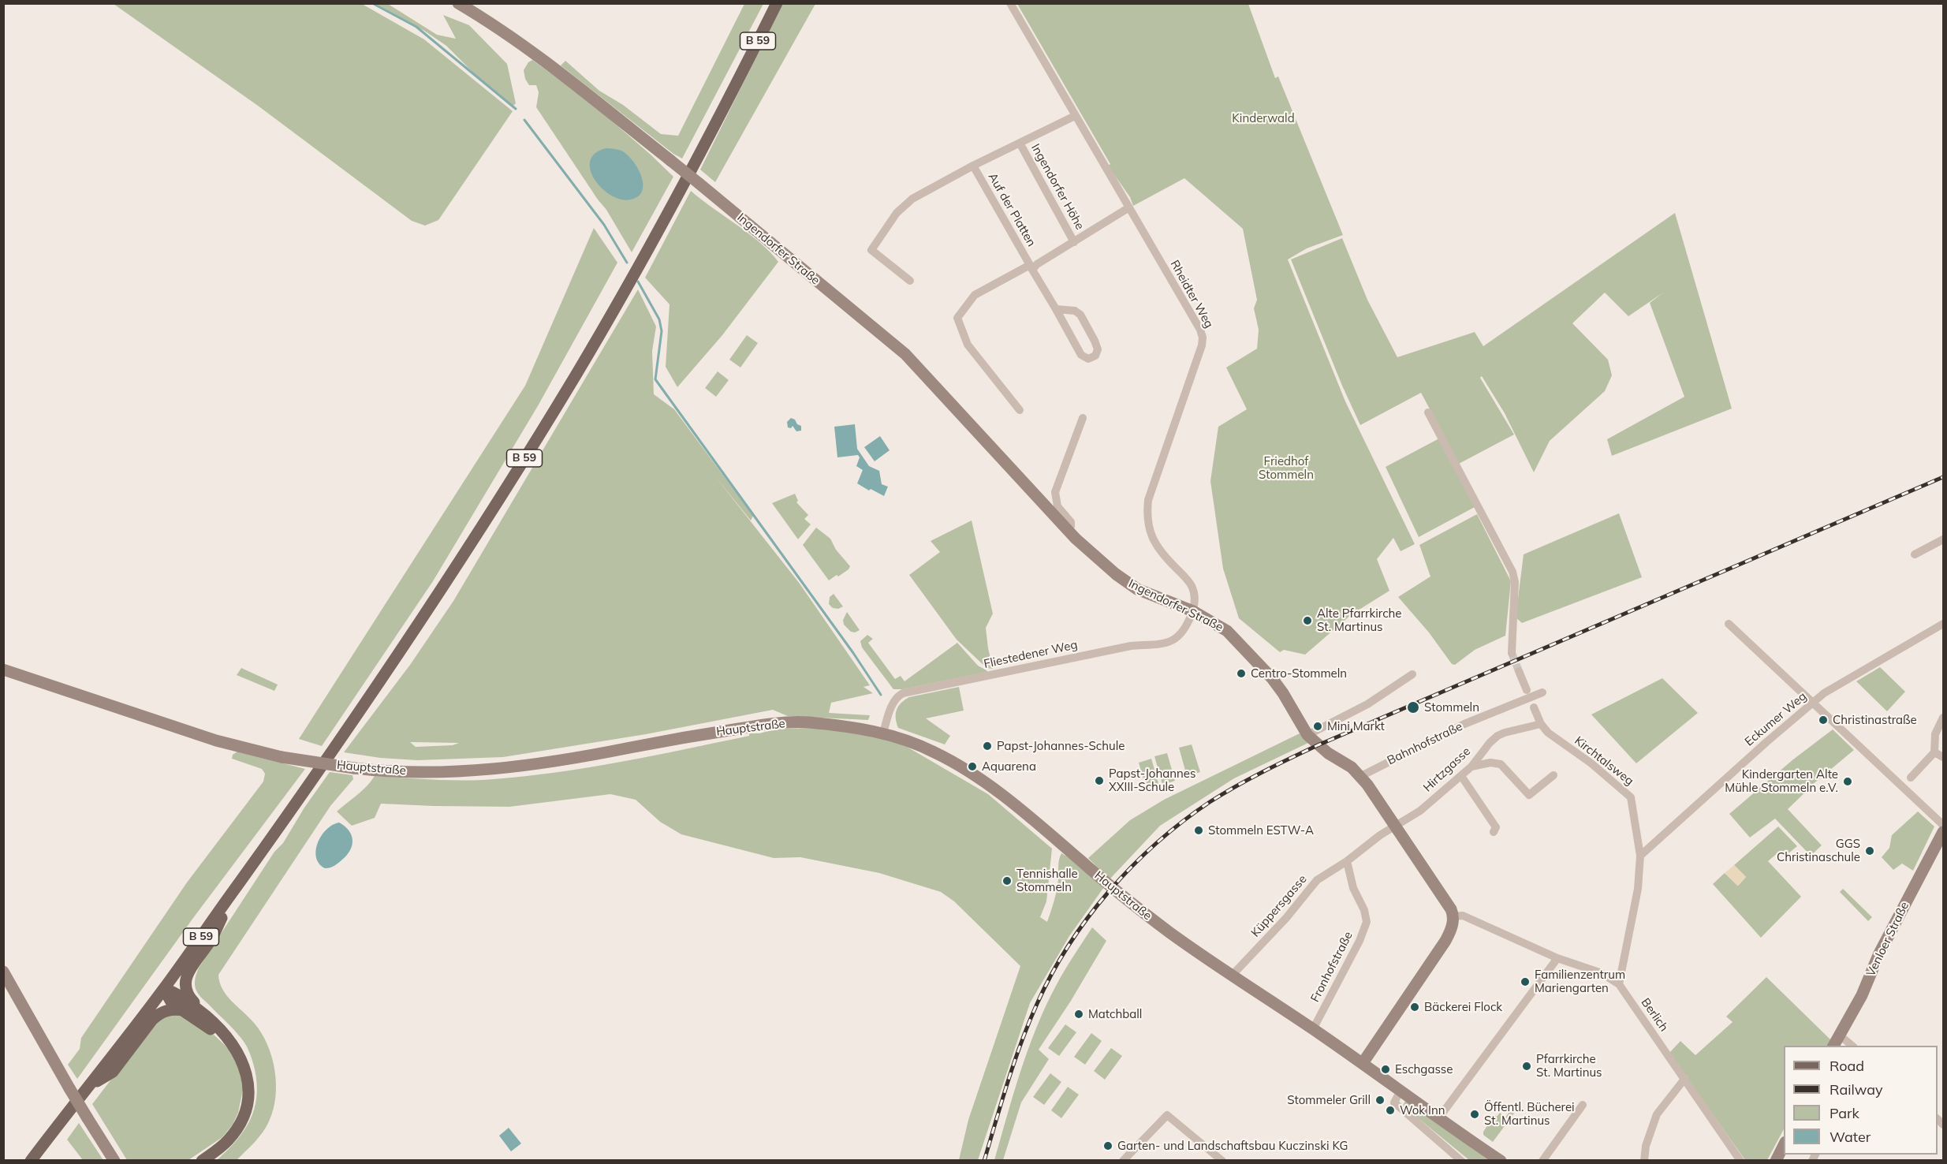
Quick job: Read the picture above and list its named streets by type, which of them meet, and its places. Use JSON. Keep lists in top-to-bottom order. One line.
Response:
{"streets":{"main road":["B 59"],"street":["Ingendorfer Höhe","Auf der Platten","Ingendorfer Straße","Rheidter Weg","Fliestedener Weg","Eckumer Weg","Hauptstraße","Bahnhofstraße","Kirchtalsweg","Hirtzgasse","Küppersgasse","Venloer Straße","Fronhofstraße","Berlich"]},"crossings":[["Ingendorfer Höhe","Auf der Platten"],["Ingendorfer Höhe","Rheidter Weg"],["Auf der Platten","Rheidter Weg"],["Ingendorfer Straße","Rheidter Weg"],["Ingendorfer Straße","Fliestedener Weg"],["Ingendorfer Straße","Bahnhofstraße"],["Rheidter Weg","Fliestedener Weg"],["Fliestedener Weg","Hauptstraße"],["Eckumer Weg","Kirchtalsweg"],["Hauptstraße","Küppersgasse"],["Hauptstraße","Fronhofstraße"],["Kirchtalsweg","Hirtzgasse"],["Kirchtalsweg","Berlich"],["Hirtzgasse","Küppersgasse"],["Küppersgasse","Fronhofstraße"]],"parks":["Kinderwald","Friedhof Stommeln"],"places":["Alte Pfarrkirche St. Martinus","Centro-Stommeln","Stommeln","Christinastraße","Mini Markt","Papst-Johannes-Schule","Aquarena","Papst-Johannes XXIII-Schule","Kindergarten Alte Mühle Stommeln e.V.","Stommeln ESTW-A","GGS Christinaschule","Tennishalle Stommeln","Familienzentrum Mariengarten","Bäckerei Flock","Matchball","Pfarrkirche St. Martinus","Eschgasse","Stommeler Grill","Wok Inn","Öffentl. Bücherei St. Martinus","Garten- und Landschaftsbau Kuczinski KG"],"legend":["Road","Railway","Park","Water"]}
